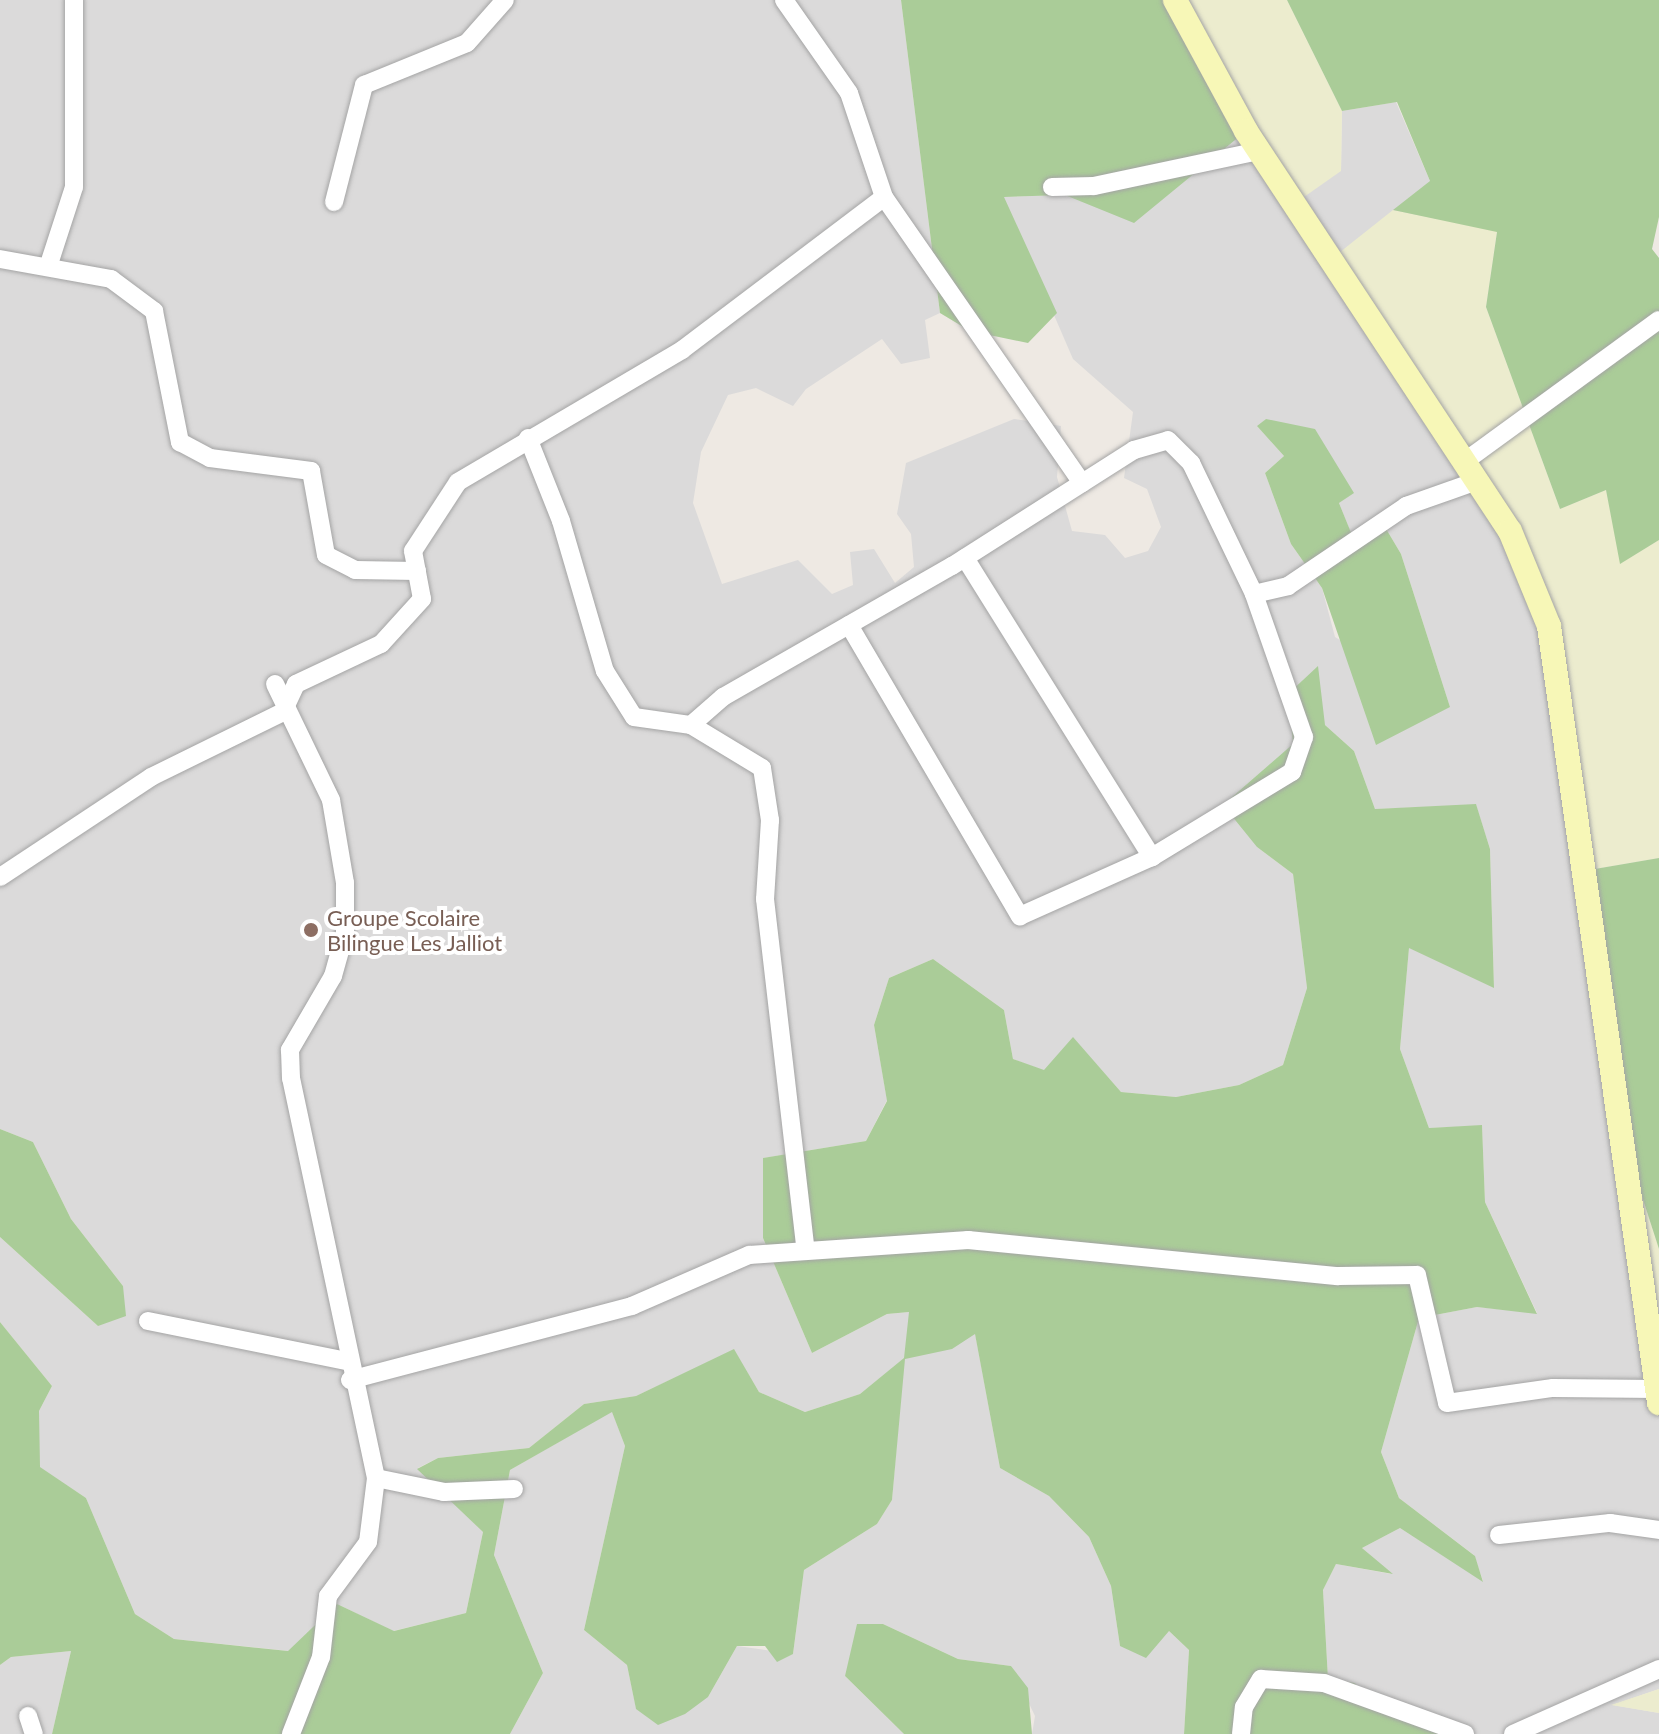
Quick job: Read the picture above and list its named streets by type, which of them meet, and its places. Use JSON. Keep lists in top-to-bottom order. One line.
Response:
{"places":["Groupe Scolaire Bilingue Les Jalliot"]}
